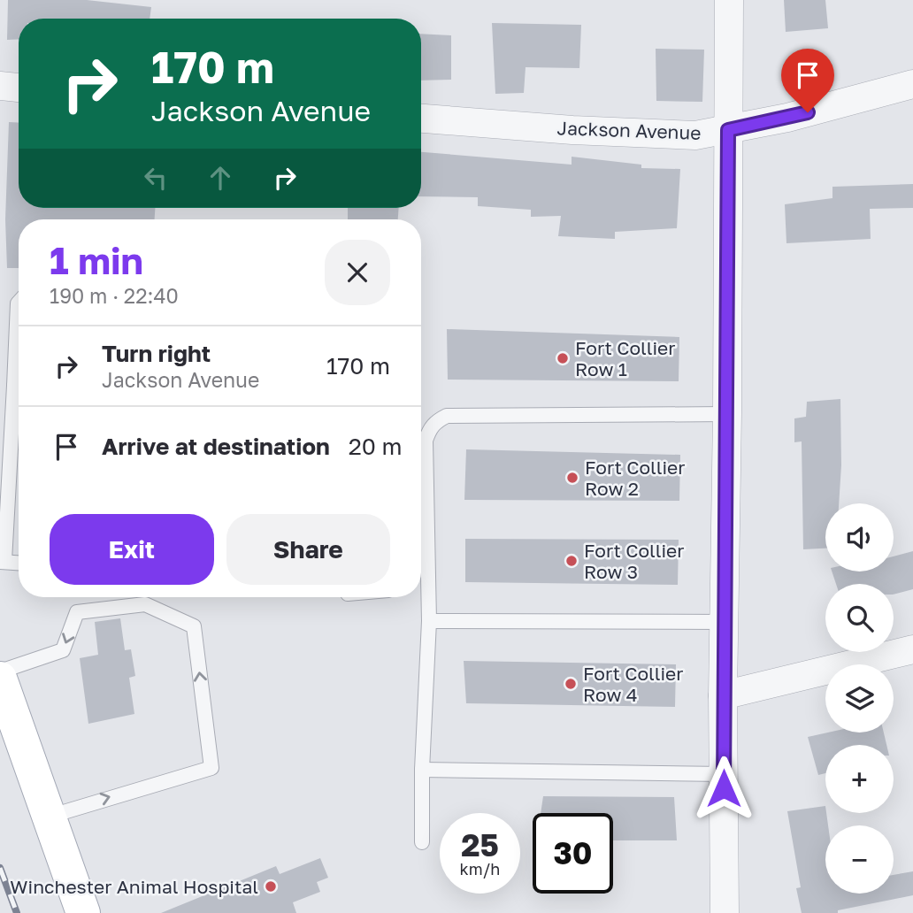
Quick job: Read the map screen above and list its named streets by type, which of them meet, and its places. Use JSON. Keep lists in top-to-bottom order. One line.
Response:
{"streets":{"street":["Jackson Avenue"]},"places":["Fort Collier Row 1","Fort Collier Row 2","Fort Collier Row 3","Fort Collier Row 4","Winchester Animal Hospital"],"page":{"turn":["170 m","Jackson Avenue"],"heading":["1 min","190 m · 22:40"],"list":[{"name":"Turn right","note":"Jackson Avenue","value":"170 m"},{"name":"Arrive at destination","value":"20 m"}],"buttons":["Exit","Share"],"map_buttons":["+","−"],"speed":"25 km/h","limit":"30"}}
